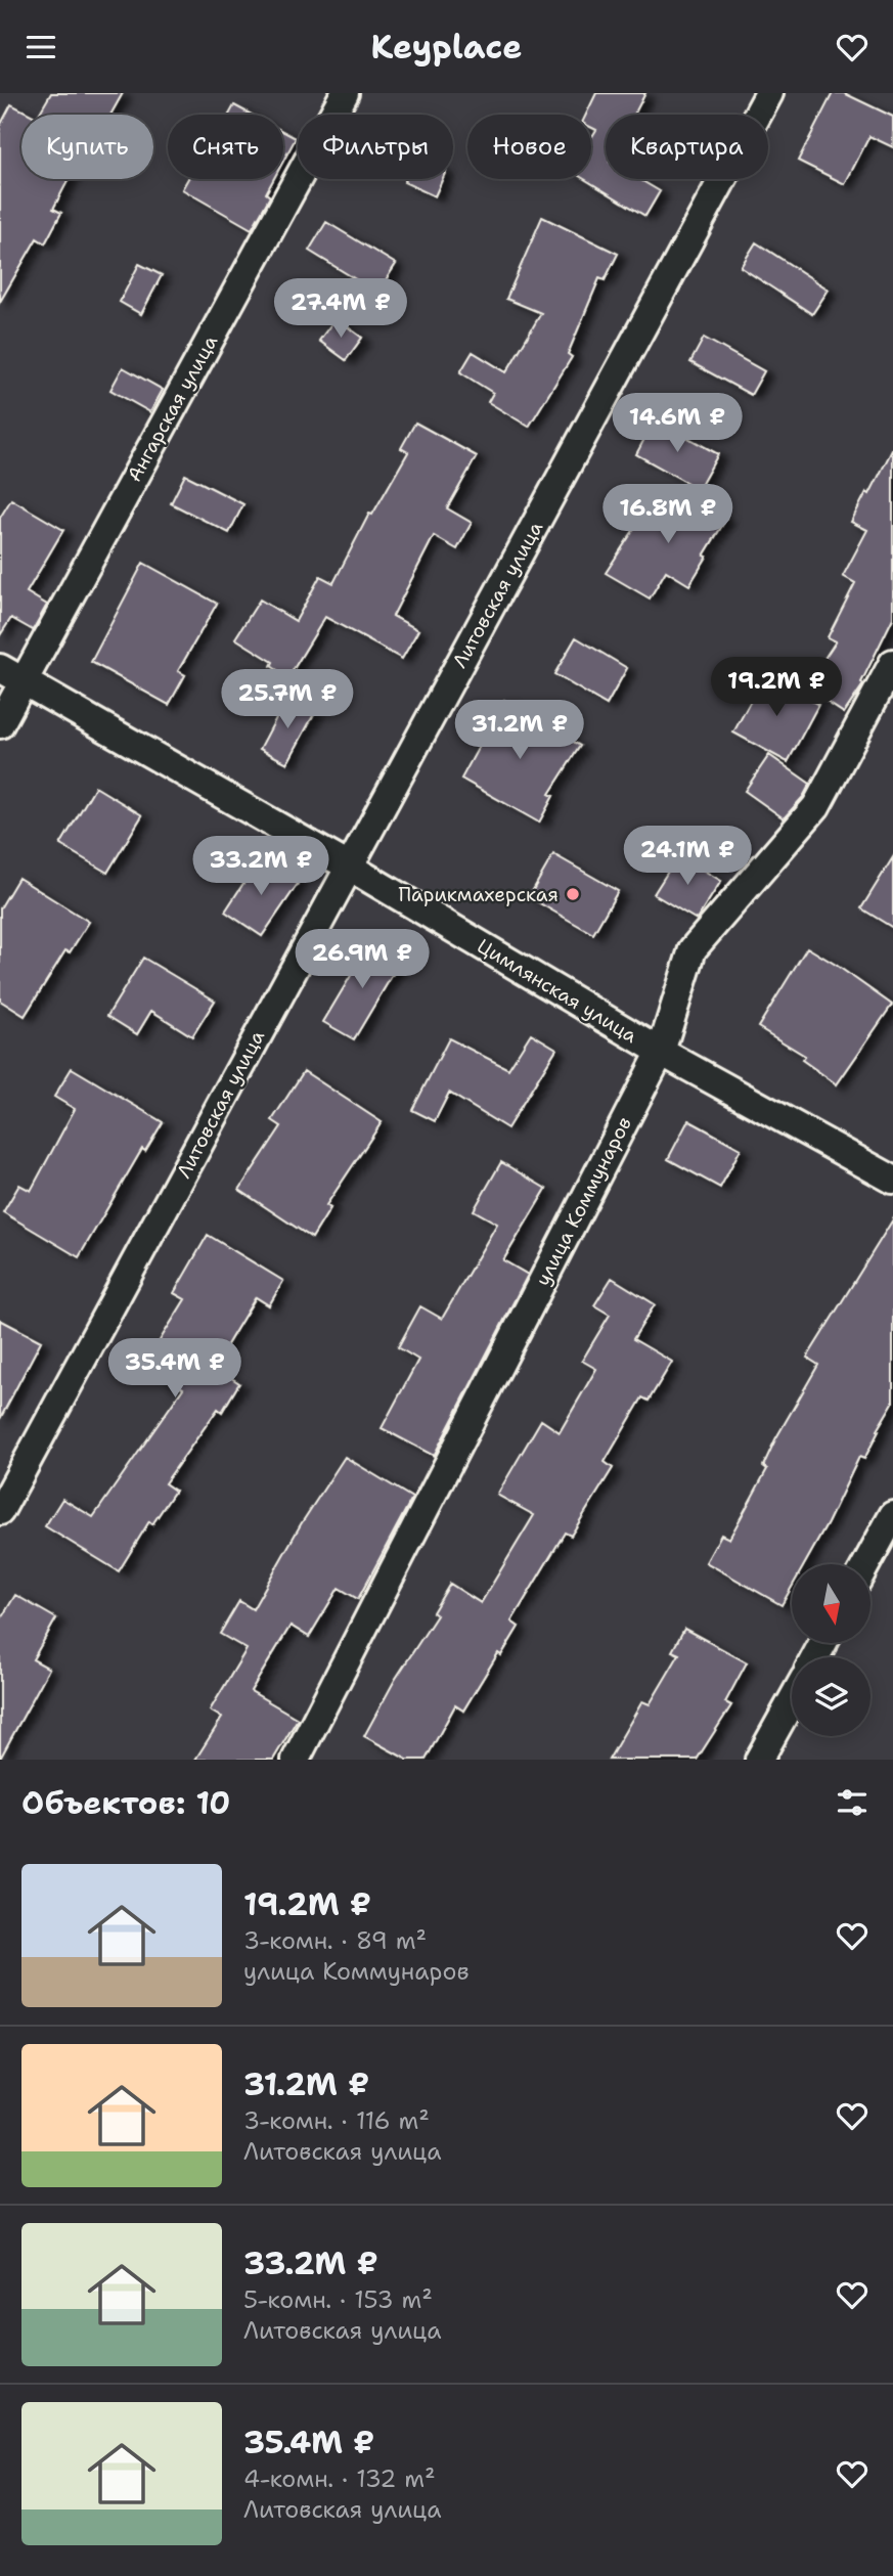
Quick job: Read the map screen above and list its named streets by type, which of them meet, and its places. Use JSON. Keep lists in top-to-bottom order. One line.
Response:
{"streets":{"street":["Ангарская улица","Литовская улица","Цимлянская улица","улица Коммунаров"]},"crossings":[["Ангарская улица","Цимлянская улица"],["Литовская улица","Цимлянская улица"],["Цимлянская улица","улица Коммунаров"]],"places":["Парикмахерская"],"north":"bottom","page":{"header":"Keyplace","chip":["Купить","Снять","Фильтры","Новое","Квартира"],"price":["27.4M ₽","14.6M ₽","16.8M ₽","19.2M ₽","25.7M ₽","31.2M ₽","24.1M ₽","33.2M ₽","26.9M ₽","35.4M ₽"],"heading":"Объектов: 10","list":[{"name":"19.2M ₽","note":"3-комн. · 89 m² · улица Коммунаров"},{"name":"31.2M ₽","note":"3-комн. · 116 m² · Литовская улица"},{"name":"33.2M ₽","note":"5-комн. · 153 m² · Литовская улица"},{"name":"35.4M ₽","note":"4-комн. · 132 m² · Литовская улица"}]}}
